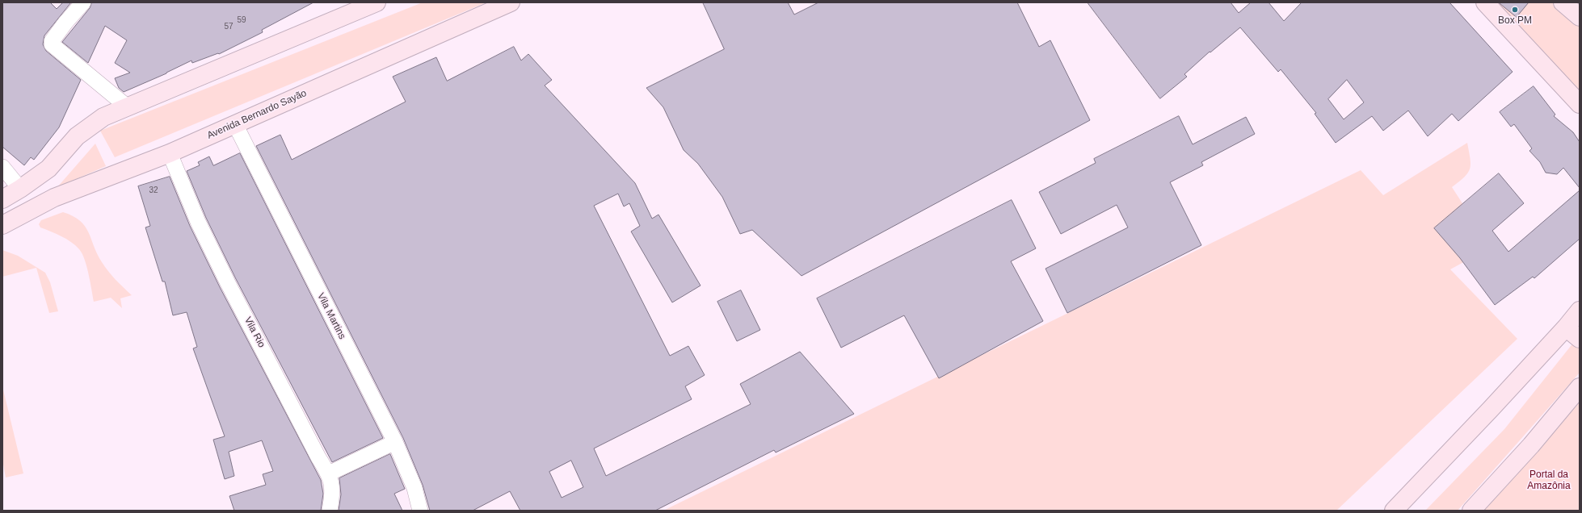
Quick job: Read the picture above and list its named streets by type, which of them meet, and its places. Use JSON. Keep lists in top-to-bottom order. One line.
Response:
{"streets":{"street":["Avenida Bernardo Sayão","Vila Martins","Vila Rio"]},"crossings":[["Avenida Bernardo Sayão","Vila Martins"],["Avenida Bernardo Sayão","Vila Rio"]],"parks":["Portal da Amazônia"],"places":["Box PM"],"house_numbers":["59","57","32"]}
